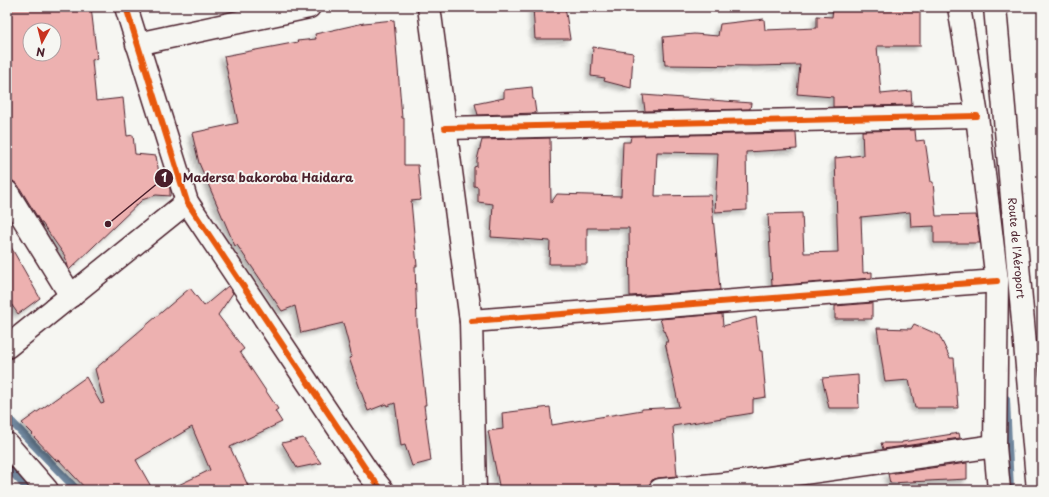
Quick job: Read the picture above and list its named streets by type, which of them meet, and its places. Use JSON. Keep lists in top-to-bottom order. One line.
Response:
{"streets":{"main road":["Route de l'Aéroport"]},"places":["Madersa bakoroba Haidara"],"north":"bottom"}
